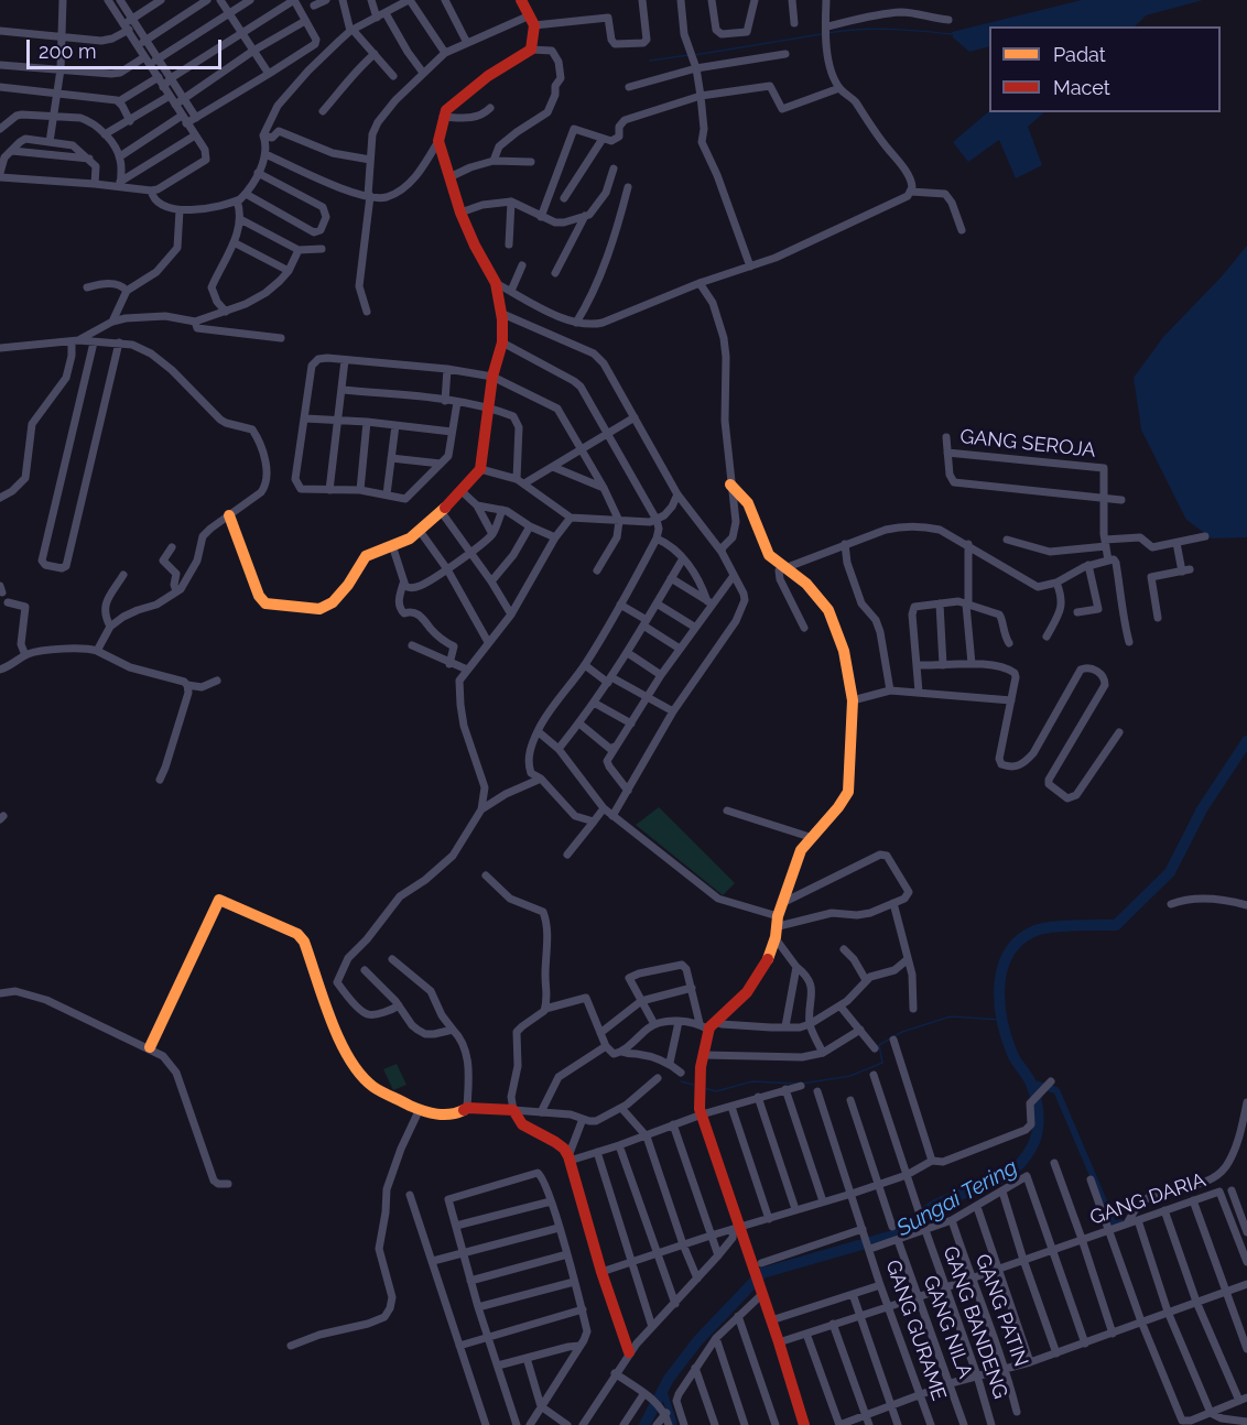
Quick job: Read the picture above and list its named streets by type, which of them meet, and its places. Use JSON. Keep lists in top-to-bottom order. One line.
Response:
{"streets":{"street":["GANG SEROJA","GANG DARIA","GANG PATIN","GANG BANDENG","GANG NILA","GANG GURAME"]},"crossings":[["GANG DARIA","GANG PATIN"],["GANG DARIA","GANG BANDENG"],["GANG DARIA","GANG NILA"],["GANG DARIA","GANG GURAME"]],"water":["Sungai Tering"],"legend":["Padat","Macet"],"scale_bar":"200 m"}
